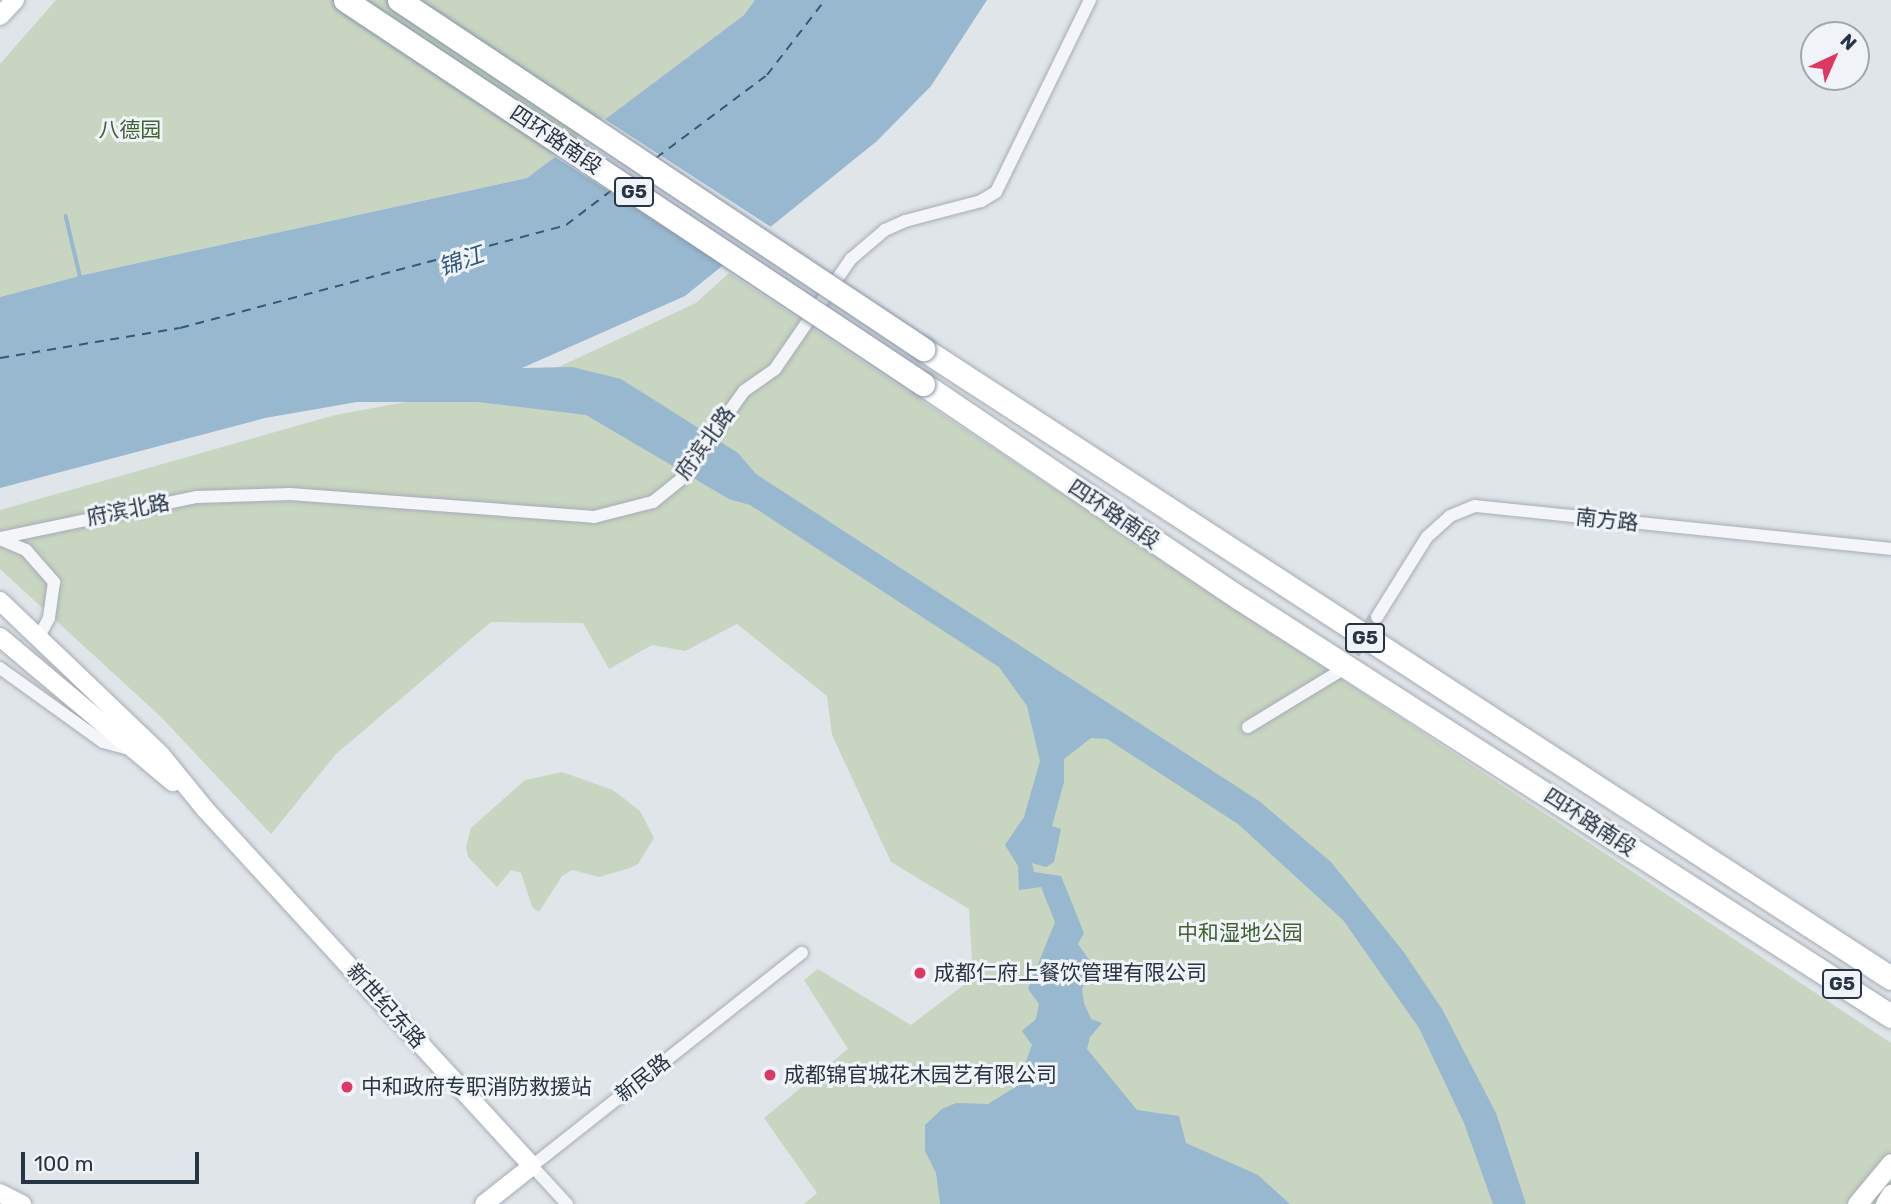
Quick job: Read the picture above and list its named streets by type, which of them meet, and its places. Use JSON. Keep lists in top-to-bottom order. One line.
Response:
{"streets":{"highway":["四环路南段","G5"],"main road":["新世纪东路","新民路"],"street":["府滨北路","南方路"]},"crossings":[["府滨北路","新世纪东路"],["新世纪东路","新民路"]],"water":["锦江"],"parks":["八德园","中和湿地公园"],"places":["成都仁府上餐饮管理有限公司","成都锦官城花木园艺有限公司","中和政府专职消防救援站"],"scale_bar":"100 m","north":"top right"}
